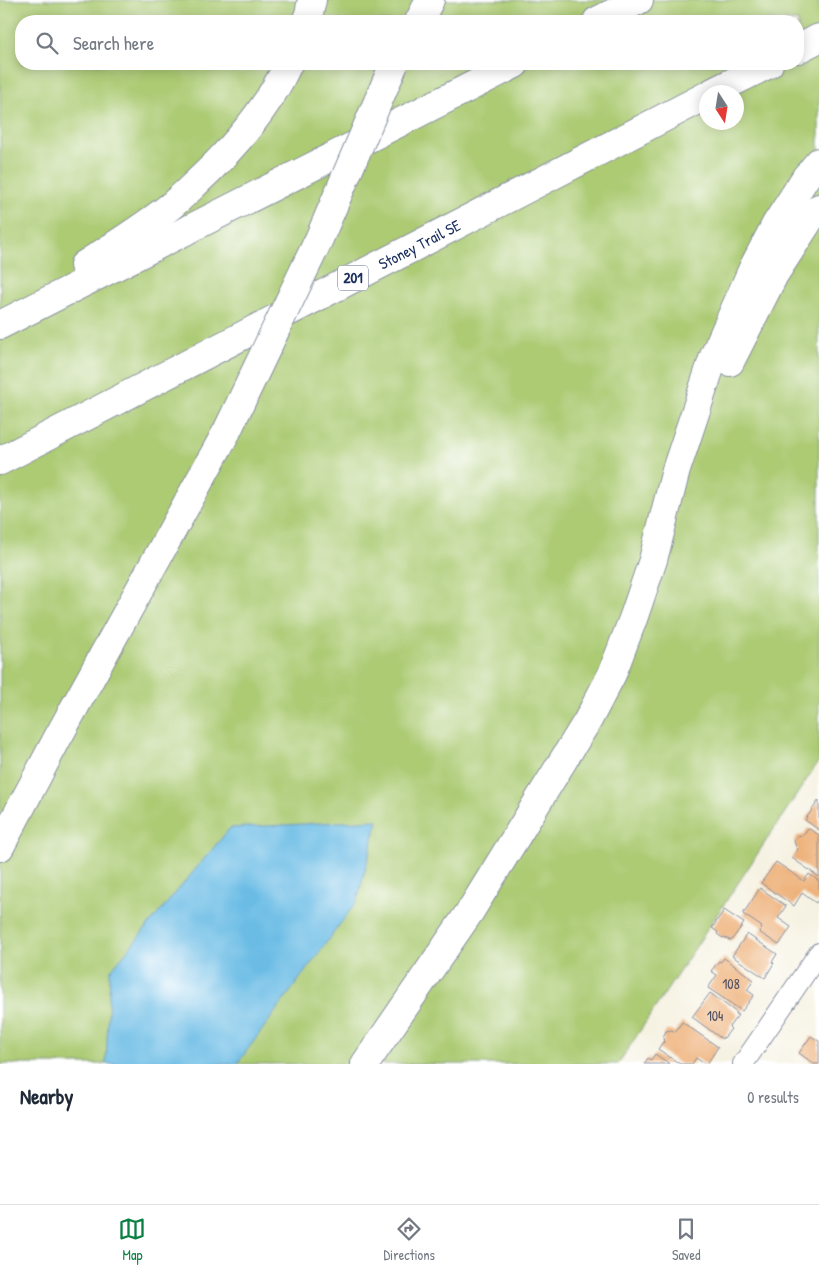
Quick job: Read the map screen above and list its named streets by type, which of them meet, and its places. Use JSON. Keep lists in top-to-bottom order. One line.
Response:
{"streets":{"highway":["Stoney Trail SE","201"]},"house_numbers":["108","104"],"north":"bottom","page":{"search":"Search here","heading":["Nearby","0 results"],"nav":["Map","Directions","Saved"]}}
